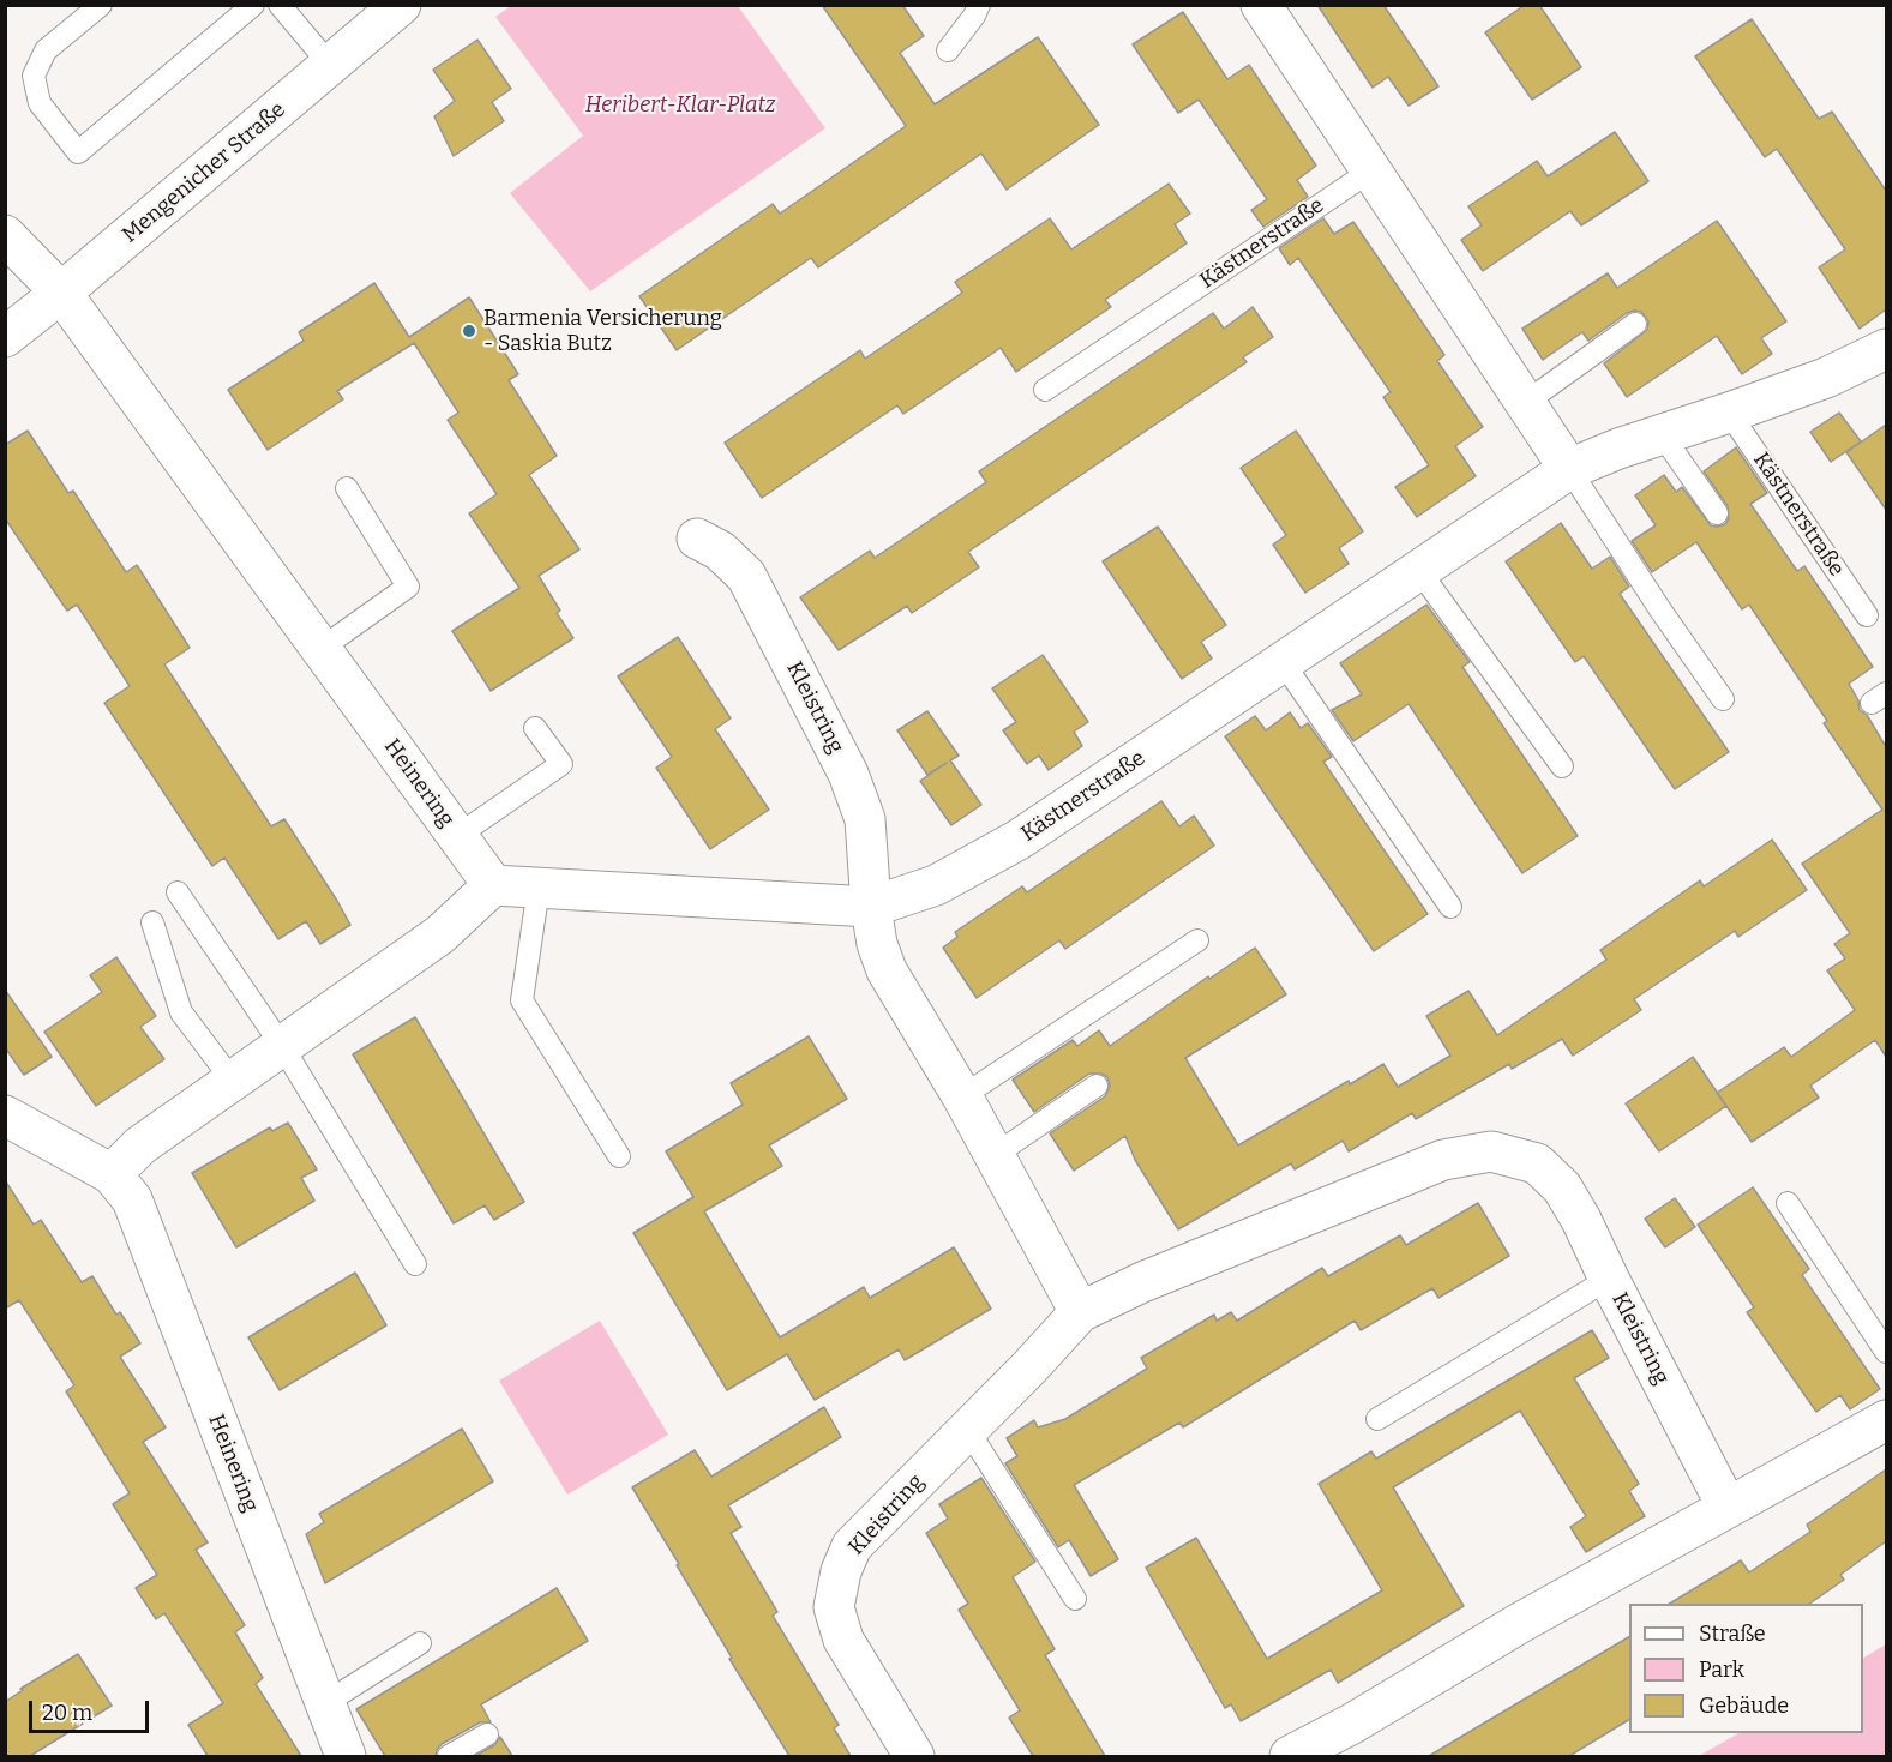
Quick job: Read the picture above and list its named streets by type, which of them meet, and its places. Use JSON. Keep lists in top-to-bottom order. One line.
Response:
{"streets":{"street":["Mengenicher Straße","Kästnerstraße","Kleistring","Heinering"]},"crossings":[["Mengenicher Straße","Heinering"],["Kästnerstraße","Kleistring"]],"parks":["Heribert-Klar-Platz"],"places":["Barmenia Versicherung - Saskia Butz"],"legend":["Straße","Park","Gebäude"],"scale_bar":"20 m"}
